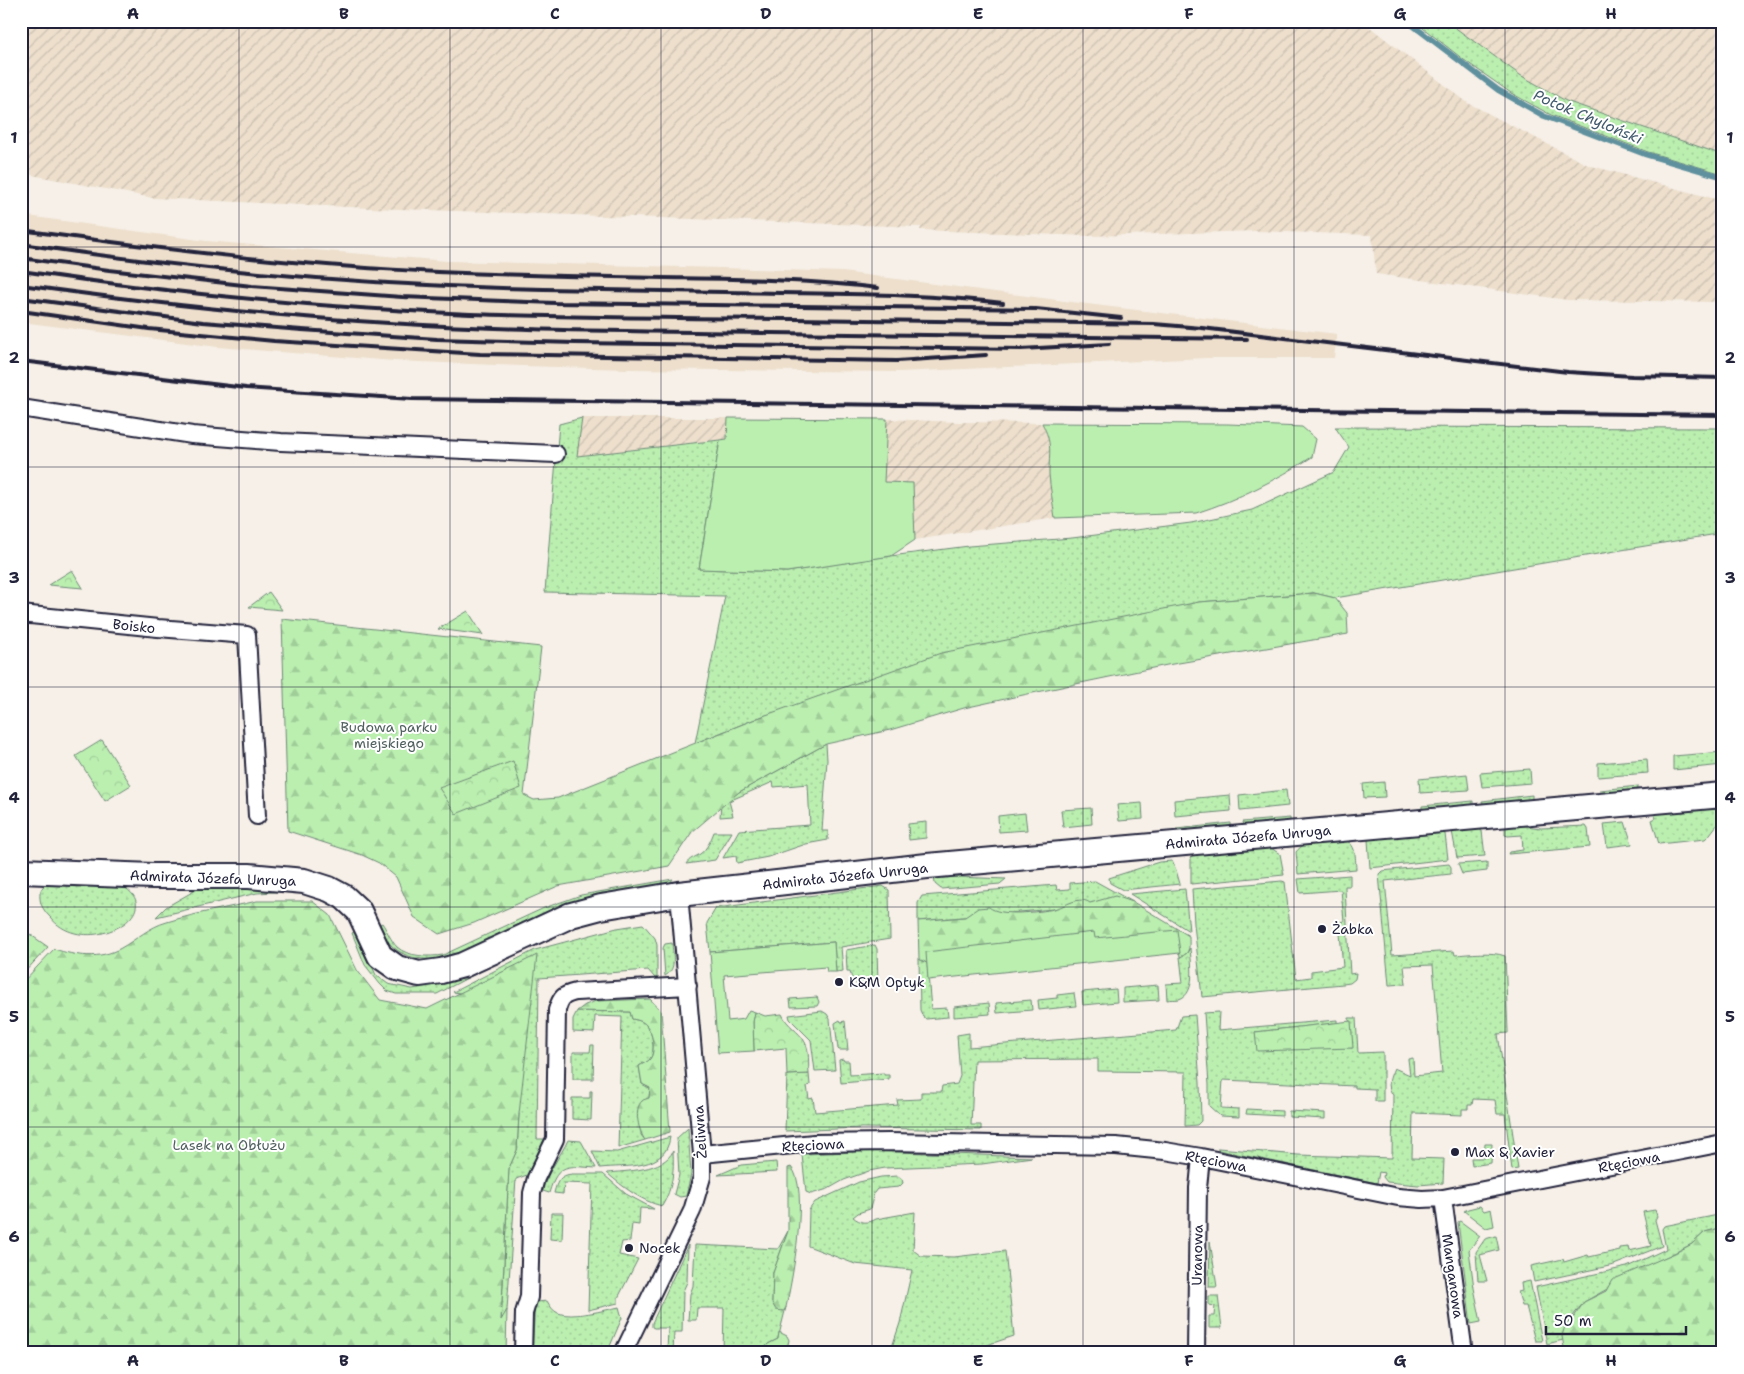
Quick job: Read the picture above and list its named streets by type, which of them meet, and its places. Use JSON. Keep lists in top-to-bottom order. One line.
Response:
{"streets":{"street":["Boisko","Admirała Józefa Unruga","Żeliwna","Rtęciowa","Uranowa","Manganowa"]},"crossings":[["Admirała Józefa Unruga","Żeliwna"],["Żeliwna","Rtęciowa"],["Rtęciowa","Uranowa"],["Rtęciowa","Manganowa"]],"water":["Potok Chyloński"],"parks":["Budowa parku miejskiego","Lasek na Obłużu"],"places":["Żabka","K&M Optyk","Max & Xavier","Nocek"],"scale_bar":"50 m","grid":{"columns":["A","B","C","D","E","F","G","H"],"rows":["1","2","3","4","5","6"]}}
